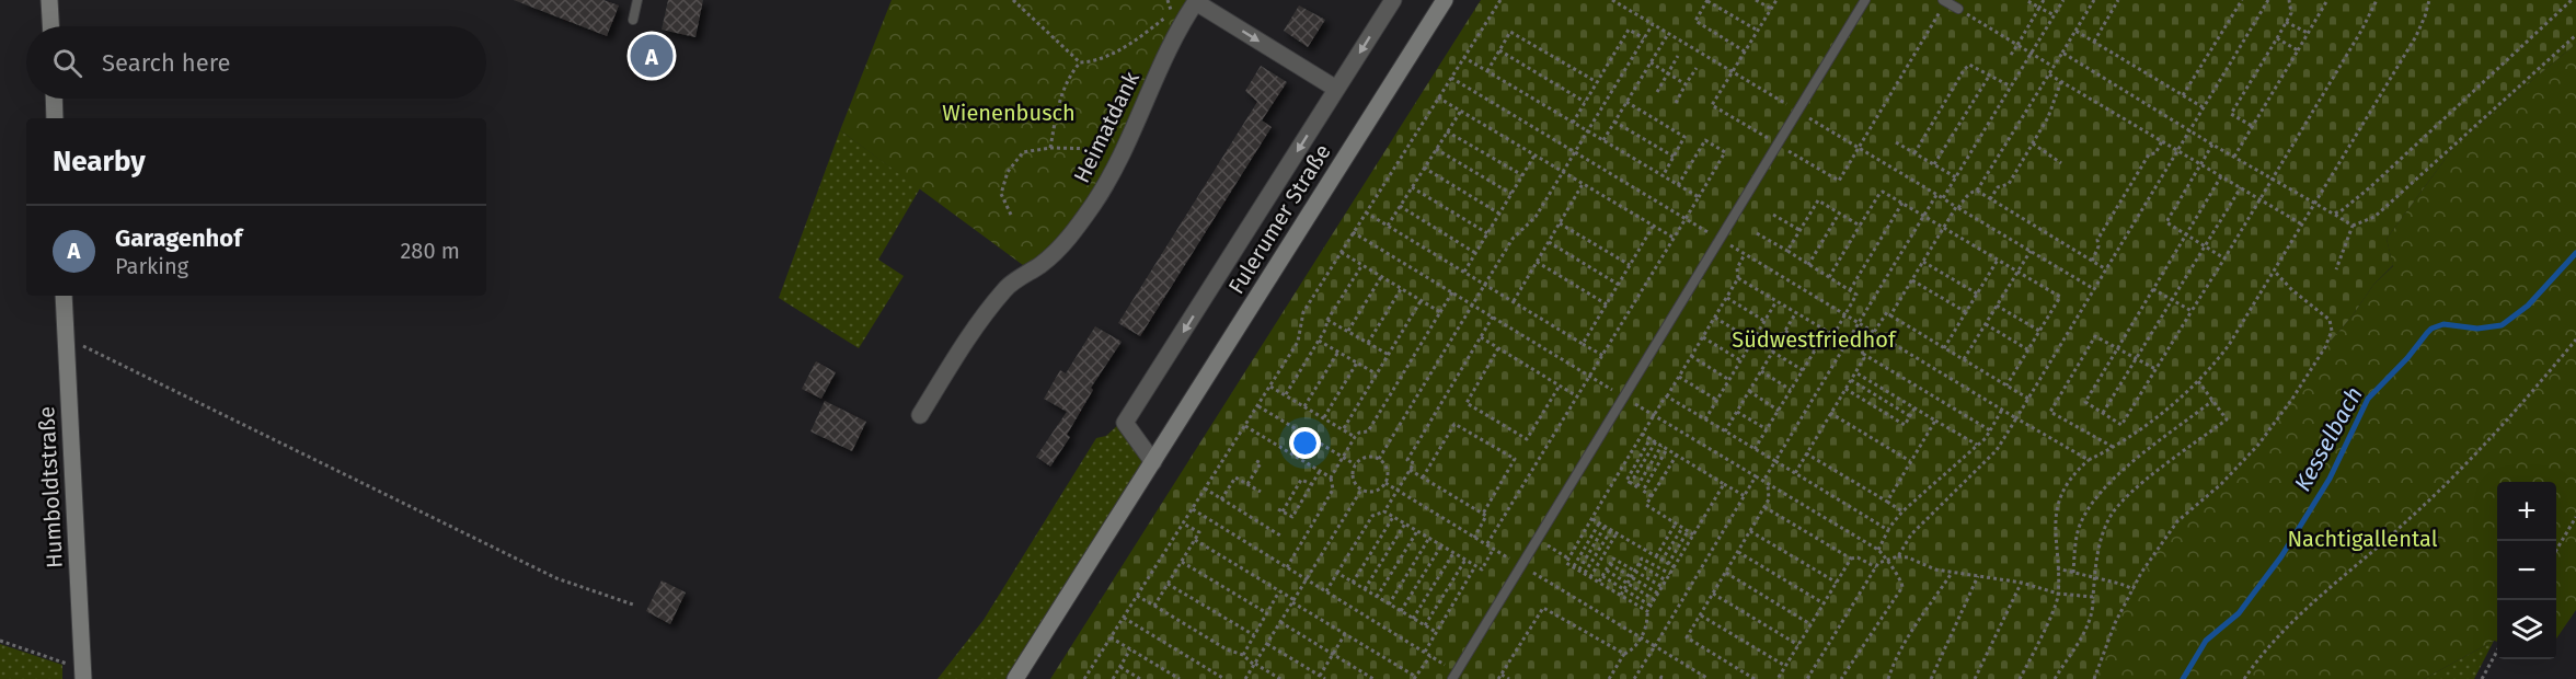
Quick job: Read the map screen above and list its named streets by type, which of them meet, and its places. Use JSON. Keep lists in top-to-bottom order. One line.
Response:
{"streets":{"main road":["Fulerumer Straße","Humboldtstraße"],"street":["Heimatdank"]},"one_way":["Fulerumer Straße"],"water":["Kesselbach"],"parks":["Wienenbusch","Südwestfriedhof","Nachtigallental"],"page":{"search":"Search here","pins":"A","heading":"Nearby","list":[{"mark":"A","name":"Garagenhof","note":"Parking","value":"280 m"}],"map_buttons":["+","−"]}}
